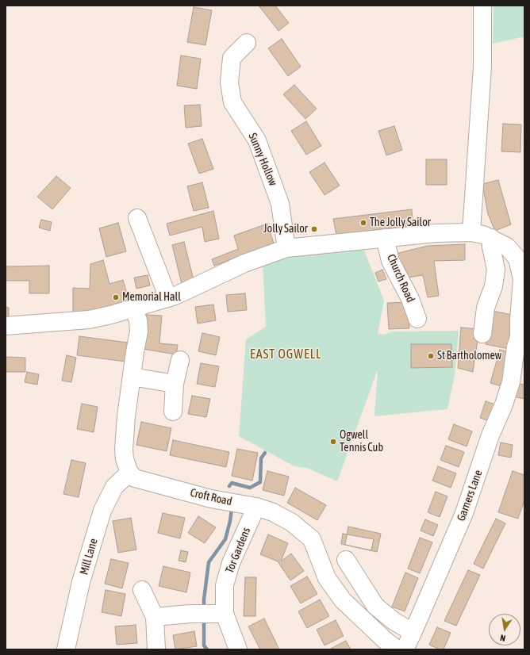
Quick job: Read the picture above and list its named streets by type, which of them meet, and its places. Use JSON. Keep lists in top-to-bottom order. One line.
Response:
{"streets":{"street":["Sunny Hollow","Church Road","Garners Lane","Croft Road","Tor Gardens","Mill Lane"]},"crossings":[["Sunny Hollow","Garners Lane"],["Church Road","Garners Lane"],["Croft Road","Tor Gardens"],["Croft Road","Mill Lane"]],"districts":["EAST OGWELL"],"places":["The Jolly Sailor","Jolly Sailor","Memorial Hall","St Bartholomew","Ogwell Tennis Cub"],"north":"bottom"}
